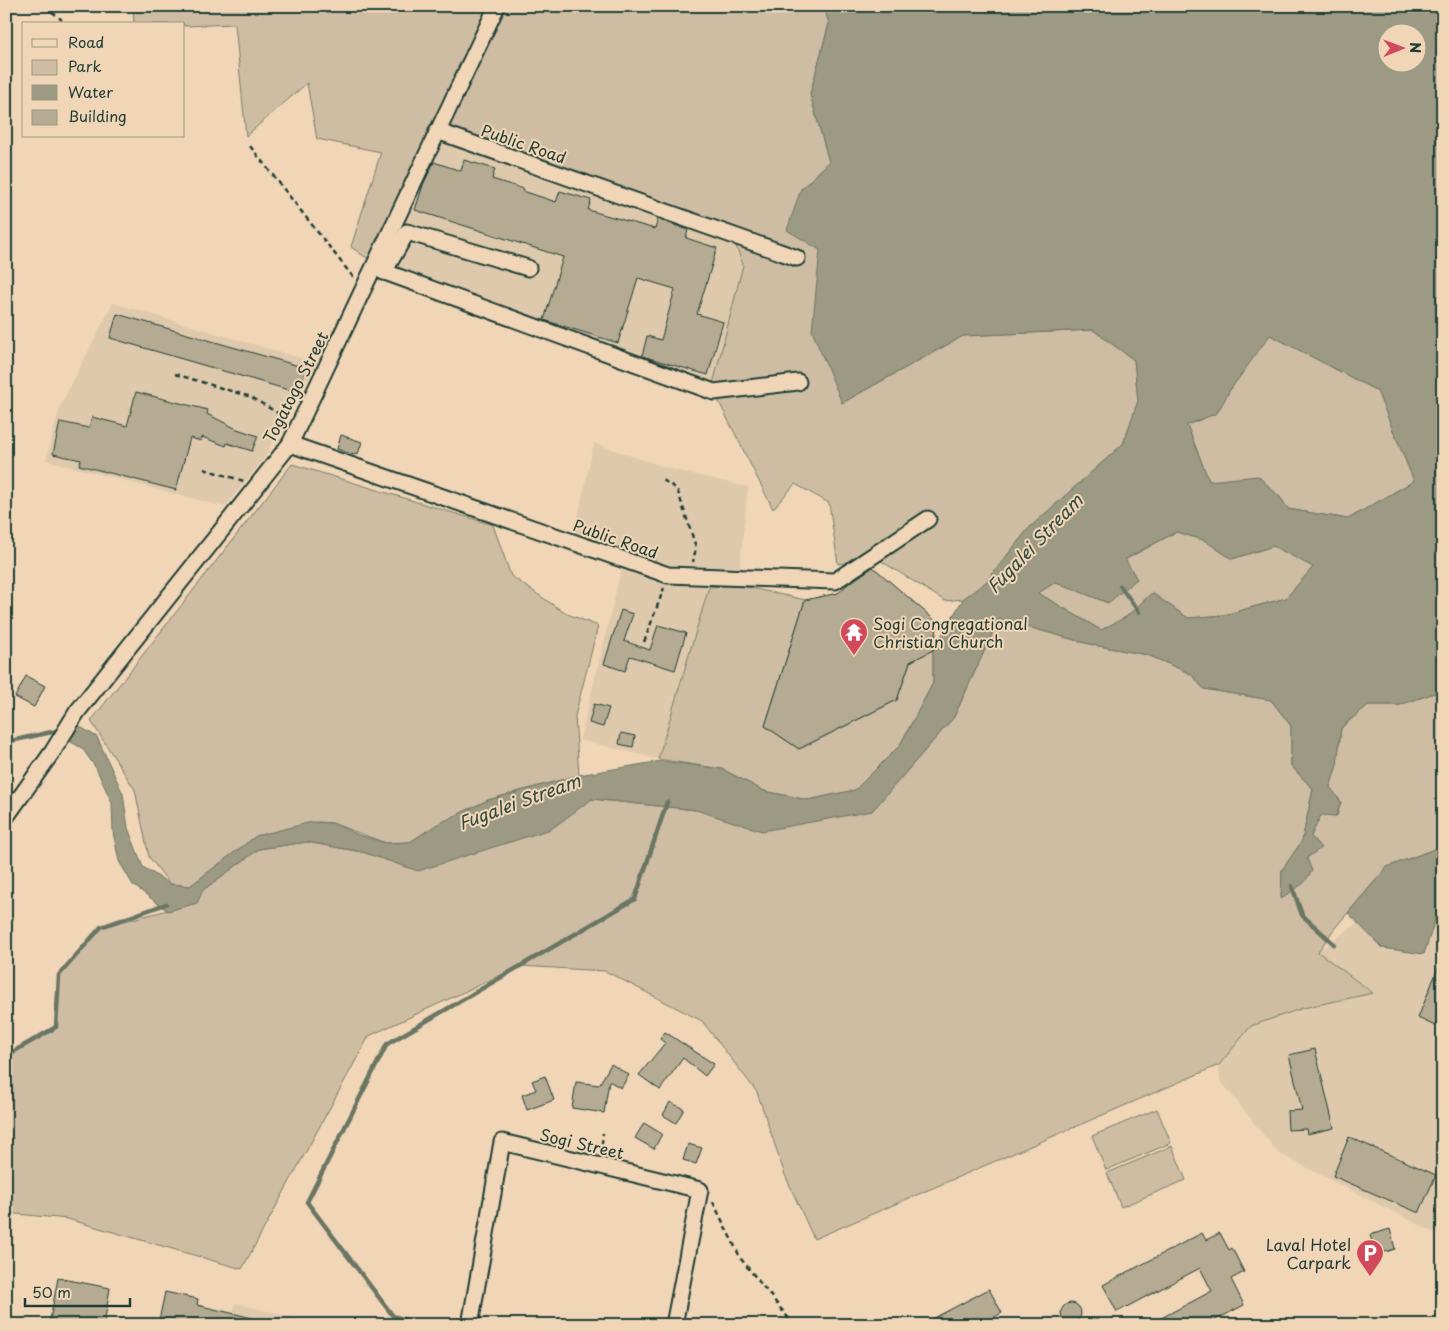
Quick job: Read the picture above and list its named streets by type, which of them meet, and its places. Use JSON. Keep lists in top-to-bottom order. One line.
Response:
{"streets":{"street":["Public Road","Togatogo Street","Sogi Street"]},"crossings":[["Public Road","Togatogo Street"]],"water":["Fugalei Stream"],"places":{"temple":["Sogi Congregational Christian Church"],"parking":["Laval Hotel Carpark"]},"legend":["Road","Park","Water","Building"],"scale_bar":"50 m","north":"right"}
